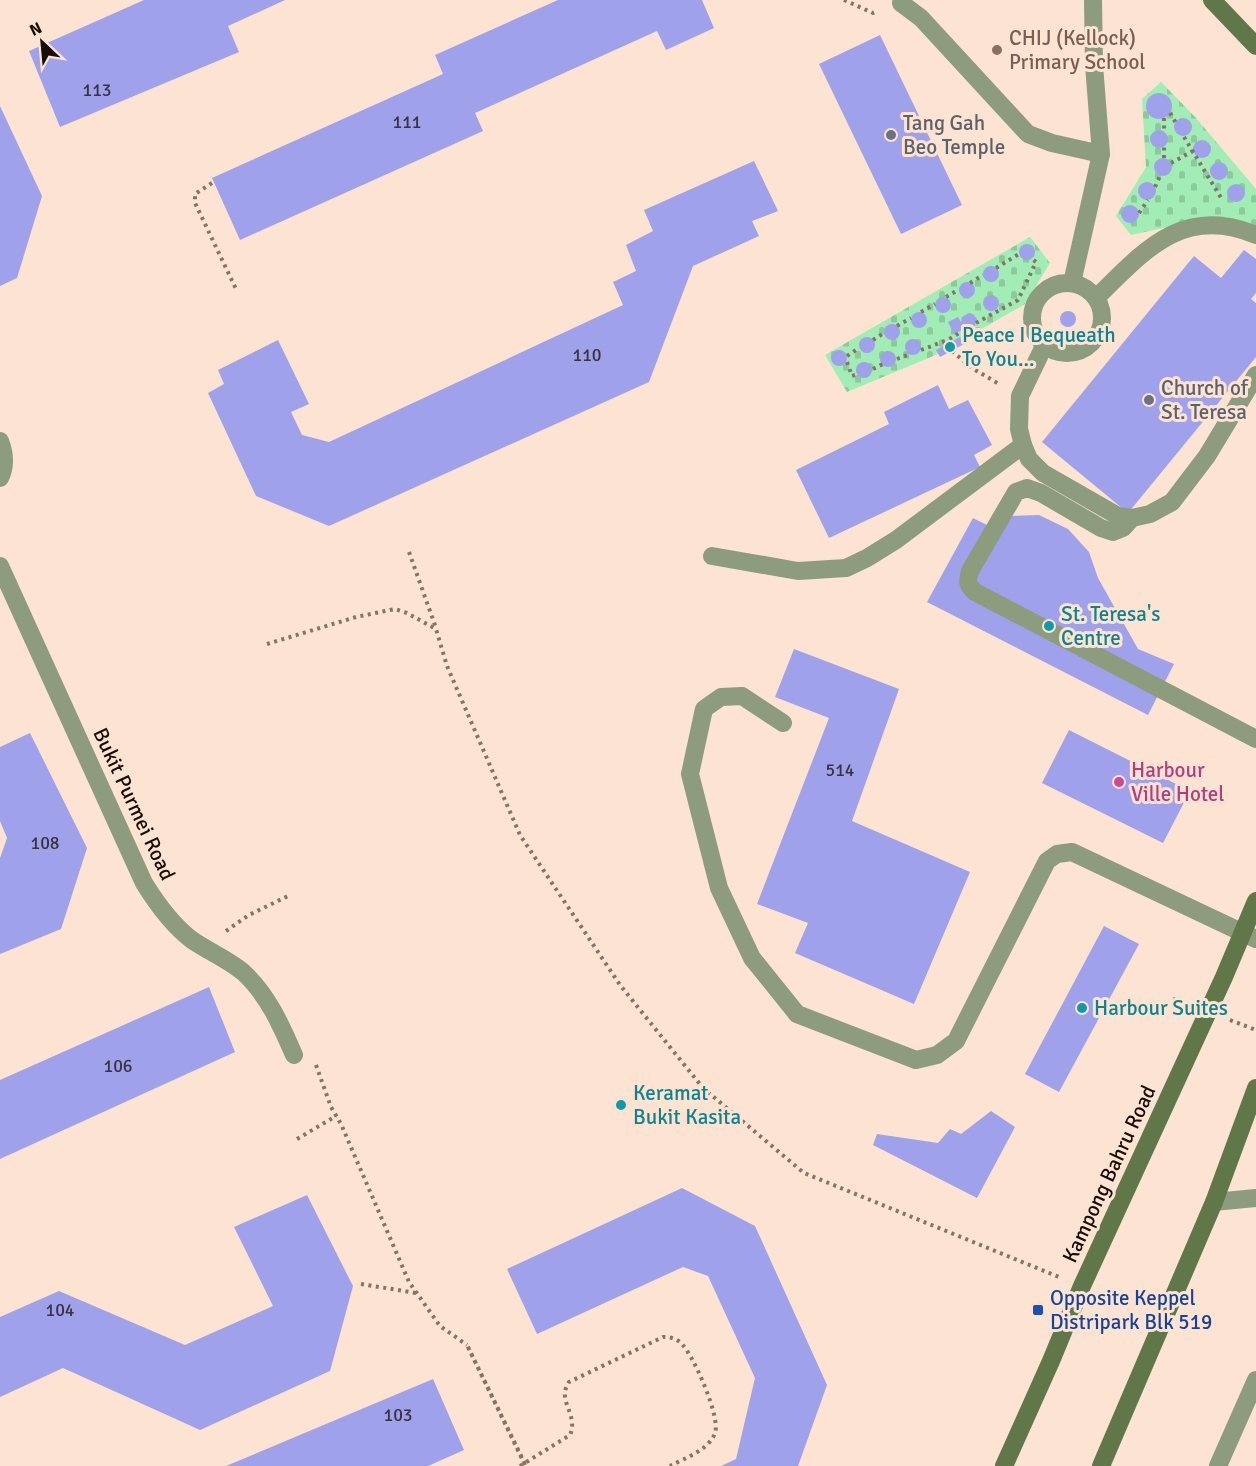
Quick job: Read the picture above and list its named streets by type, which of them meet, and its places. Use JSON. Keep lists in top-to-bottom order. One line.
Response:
{"streets":{"main road":["Kampong Bahru Road"],"street":["Bukit Purmei Road"]},"places":{"other":["CHIJ (Kellock) Primary School","Tang Gah Beo Temple","Peace I Bequeath To You...","Church of St. Teresa","St. Teresa's Centre","Harbour Ville Hotel","Harbour Suites","Keramat Bukit Kasita"],"transit":["Opposite Keppel Distripark Blk 519"]},"house_numbers":["113","111","110","514","108","106","104","103"],"north":"top left"}
